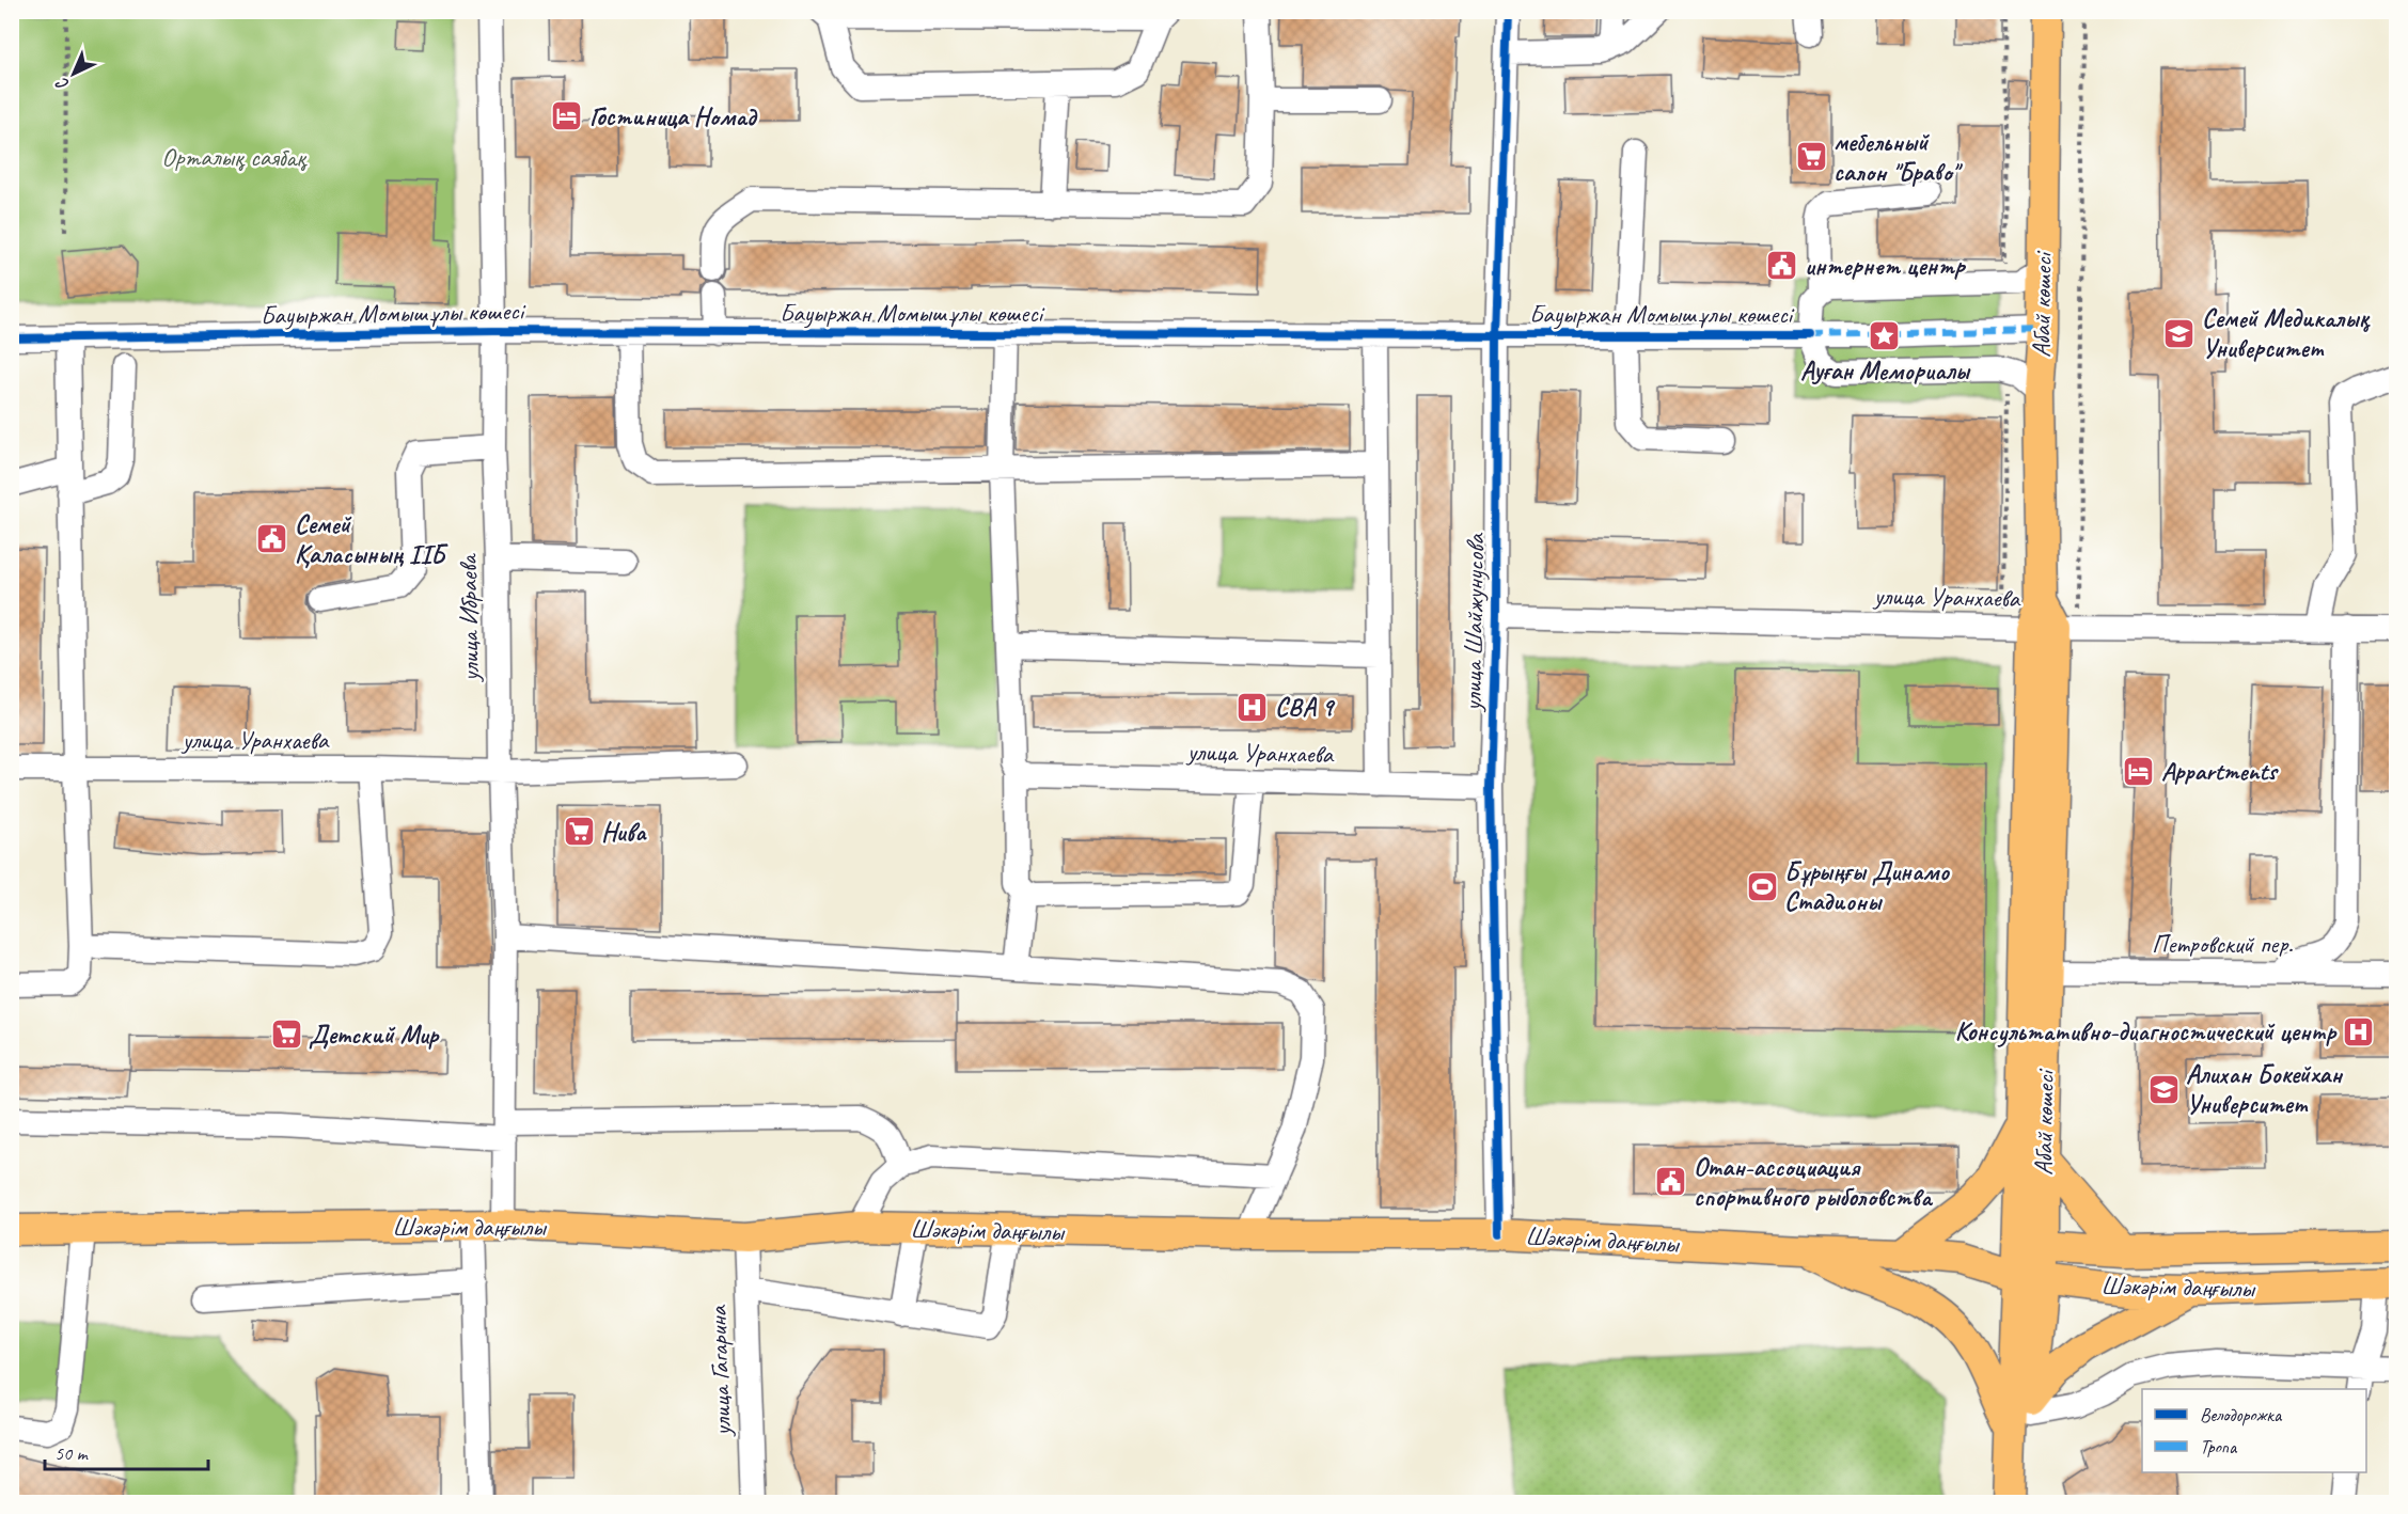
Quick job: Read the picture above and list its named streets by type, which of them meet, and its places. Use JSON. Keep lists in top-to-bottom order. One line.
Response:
{"streets":{"main road":["Абай көшесі","Шәкәрім даңғылы"],"street":["Бауыржан Момышұлы көшесі","улица Уранхаева","улица Ибраева","улица Шайжунусова","Петровский пер.","улица Гагарина"]},"crossings":[["Абай көшесі","Бауыржан Момышұлы көшесі"],["Абай көшесі","улица Уранхаева"],["Абай көшесі","Петровский пер."],["Абай көшесі","Шәкәрім даңғылы"],["Бауыржан Момышұлы көшесі","улица Ибраева"],["Бауыржан Момышұлы көшесі","улица Шайжунусова"],["улица Уранхаева","улица Ибраева"],["улица Уранхаева","улица Шайжунусова"],["улица Ибраева","Шәкәрім даңғылы"],["улица Шайжунусова","Шәкәрім даңғылы"],["Шәкәрім даңғылы","улица Гагарина"]],"parks":["Орталық саябақ"],"places":{"hotel":["Гостиница Номад","Appartments"],"supermarket":["мебельный салон \"Браво\"","Нива","Детский Мир"],"public building":["интернет центр","Семей Қаласының ІІБ","Отан-ассоциация спортивного рыболовства"],"school or university":["Семей Медикалық Университет","Алихан Бокейхан Университет"],"place":["Ауған Мемориалы"],"hospital":["СВА 9","Консультативно-диагностический центр"],"sports":["Бұрыңғы Динамо Стадионы"]},"legend":["Велодорожка","Тропа"],"scale_bar":"50 m","north":"bottom left"}
